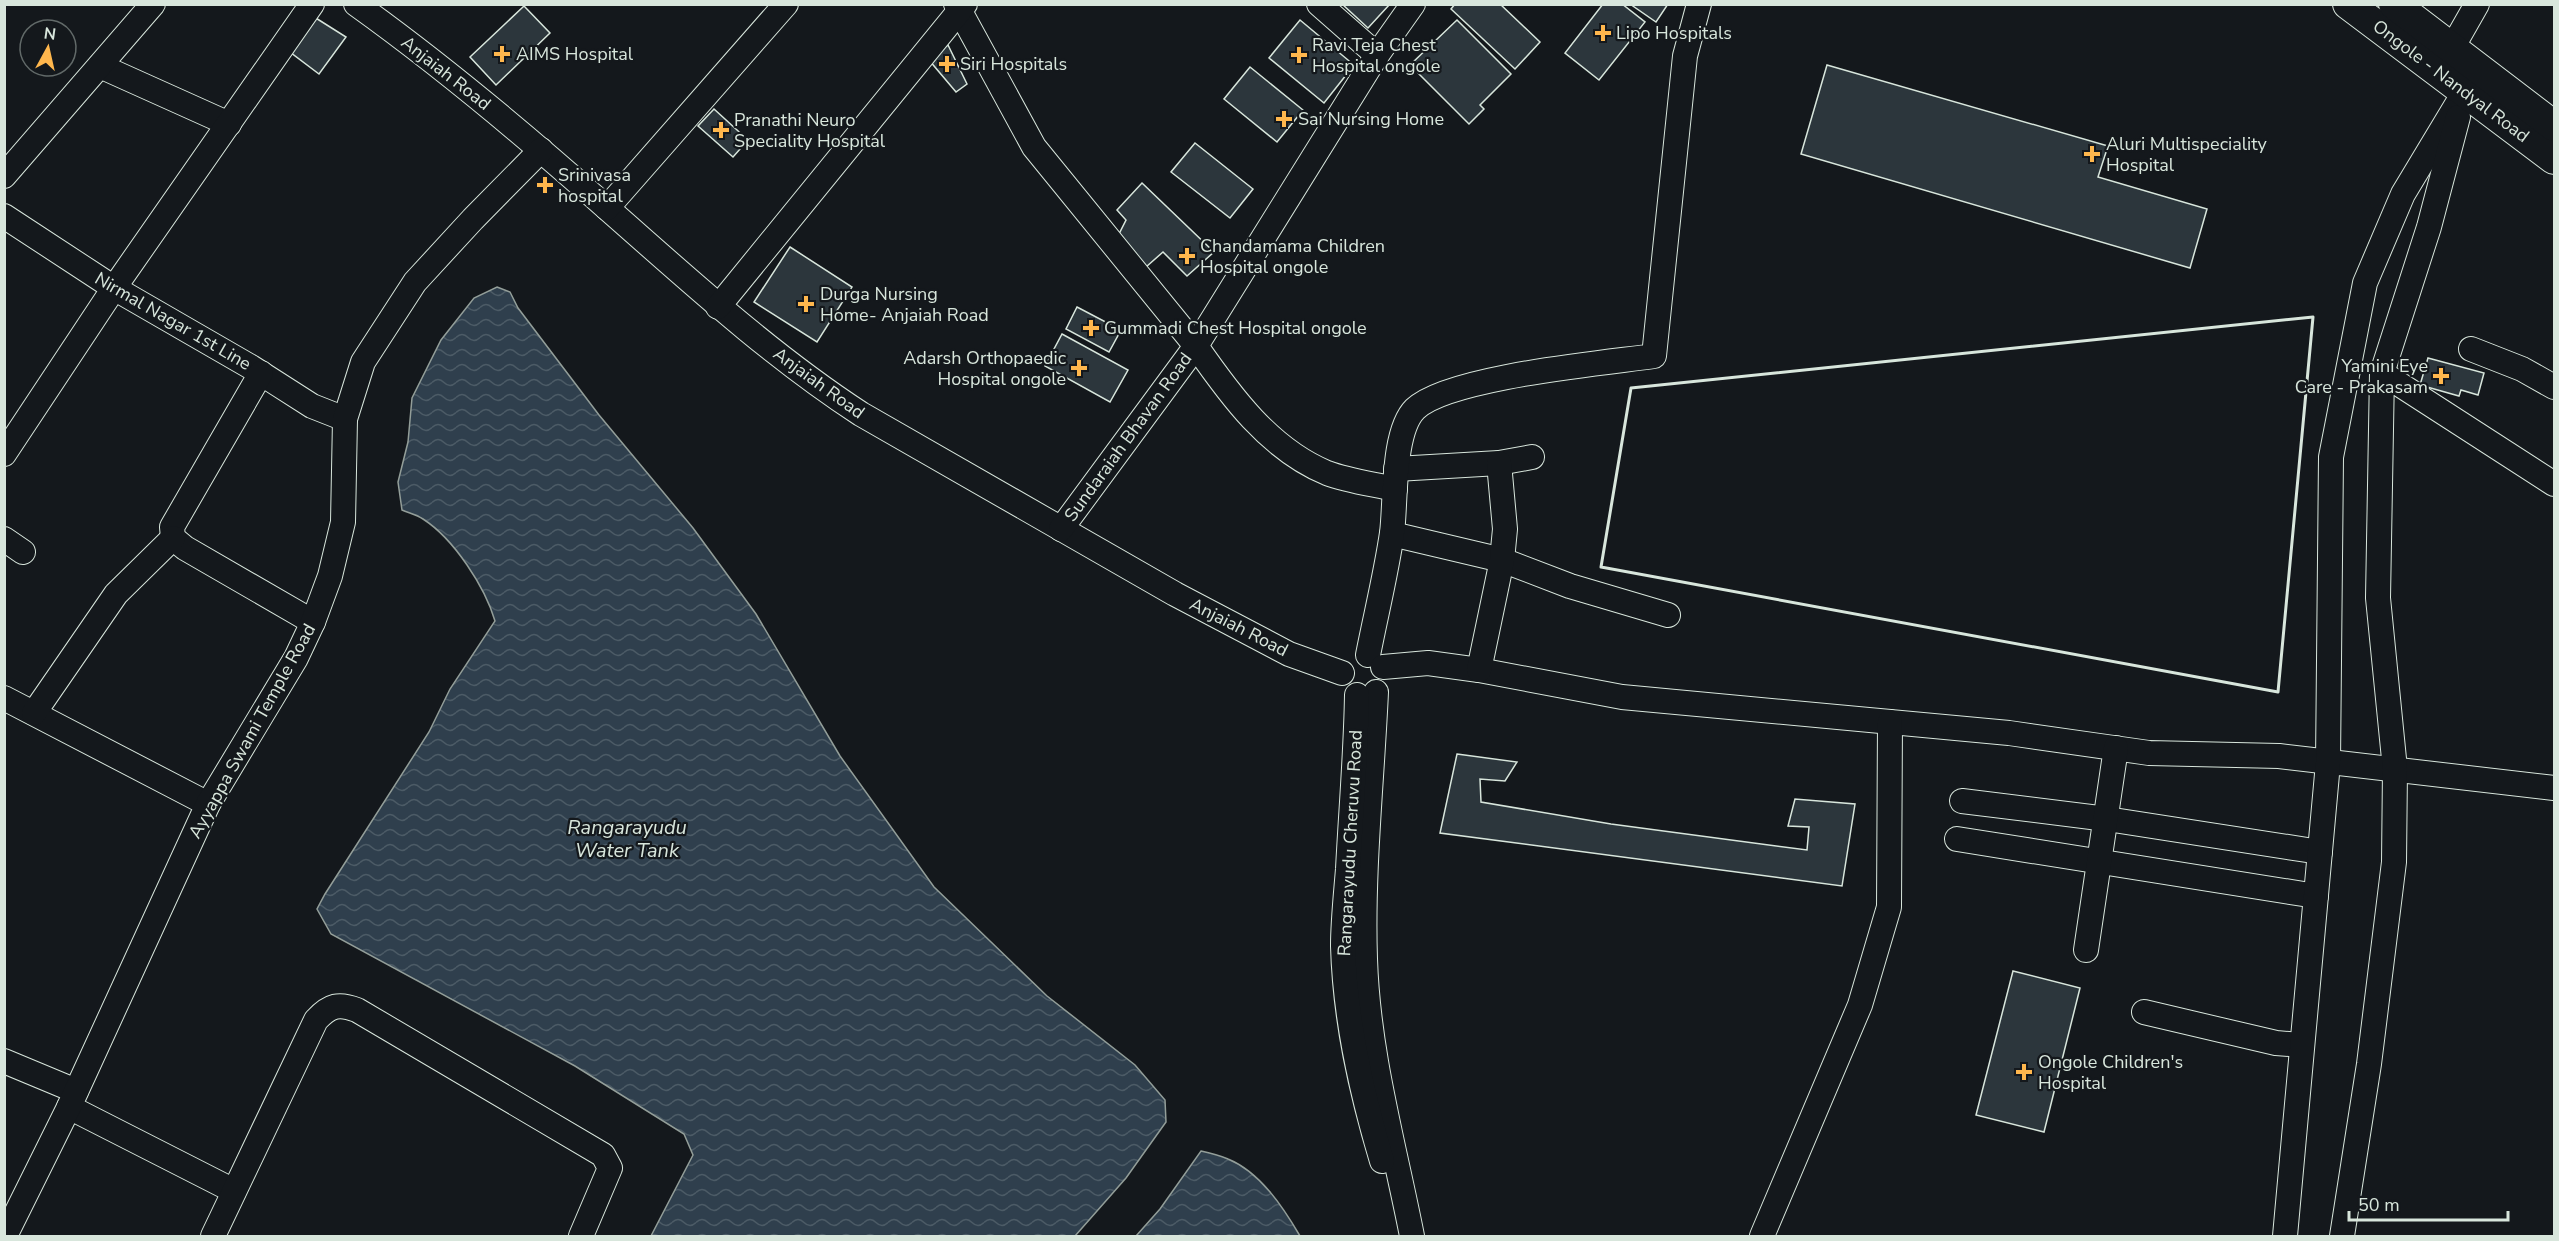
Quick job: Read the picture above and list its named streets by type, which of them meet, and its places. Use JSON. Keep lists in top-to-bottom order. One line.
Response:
{"streets":{"main road":["Ongole - Nandyal Road"],"street":["Anjaiah Road","Nirmal Nagar 1st Line","Sundaraiah Bhavan Road","Ayyappa Swami Temple Road","Rangarayudu Cheruvu Road"]},"crossings":[["Anjaiah Road","Sundaraiah Bhavan Road"],["Anjaiah Road","Ayyappa Swami Temple Road"],["Anjaiah Road","Rangarayudu Cheruvu Road"],["Nirmal Nagar 1st Line","Ayyappa Swami Temple Road"]],"water":["Rangarayudu Water Tank"],"places":{"health":["Lipo Hospitals","AIMS Hospital","Ravi Teja Chest Hospital ongole","Siri Hospitals","Sai Nursing Home","Pranathi Neuro Speciality Hospital","Aluri Multispeciality Hospital","Srinivasa hospital","Chandamama Children Hospital ongole","Durga Nursing Home- Anjaiah Road","Gummadi Chest Hospital ongole","Adarsh Orthopaedic Hospital ongole","Yamini Eye Care - Prakasam","Ongole Children's Hospital"]},"scale_bar":"50 m","north":"top"}
